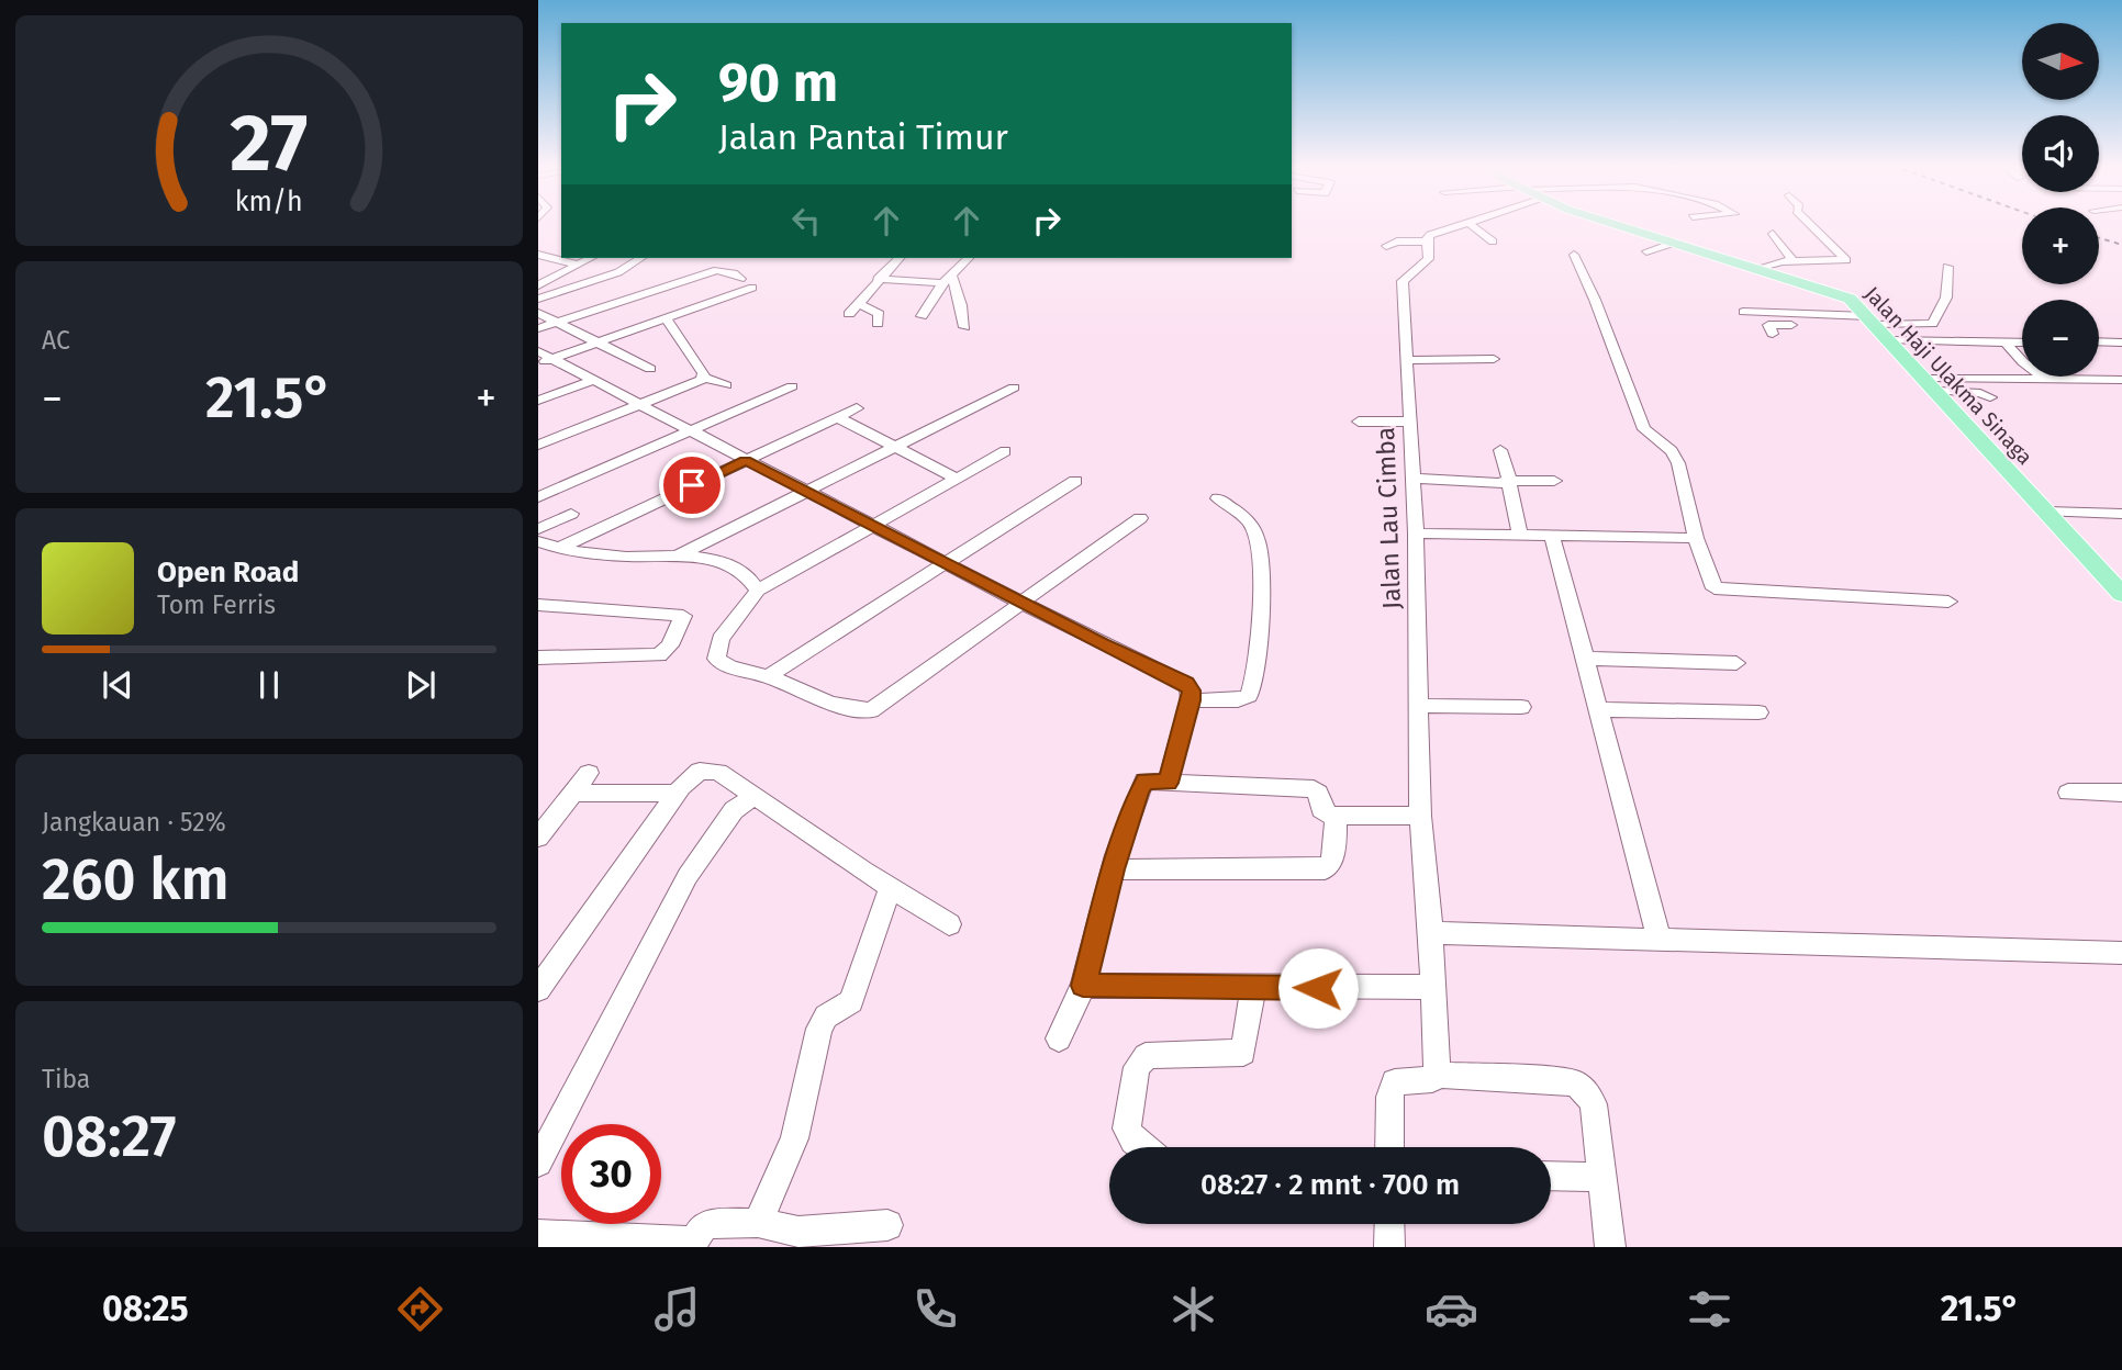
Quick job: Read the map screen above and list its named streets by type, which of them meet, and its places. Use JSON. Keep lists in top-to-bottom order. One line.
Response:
{"streets":{"main road":["Jalan Haji Ulakma Sinaga"],"street":["Jalan Lau Cimba"]},"north":"right","page":{"map_buttons":["+","−"],"turn":["90 m","Jalan Pantai Timur"],"tile":["AC",["Jangkauan · 52%","260 km"],["Tiba","08:27"]],"heat":["−","21.5°","+"],"song":["Open Road","Tom Ferris"],"limit":"30","trip":"08:27 · 2 mnt · 700 m","tabs":["08:25","21.5°"],"gauge":["27","km/h"]}}
